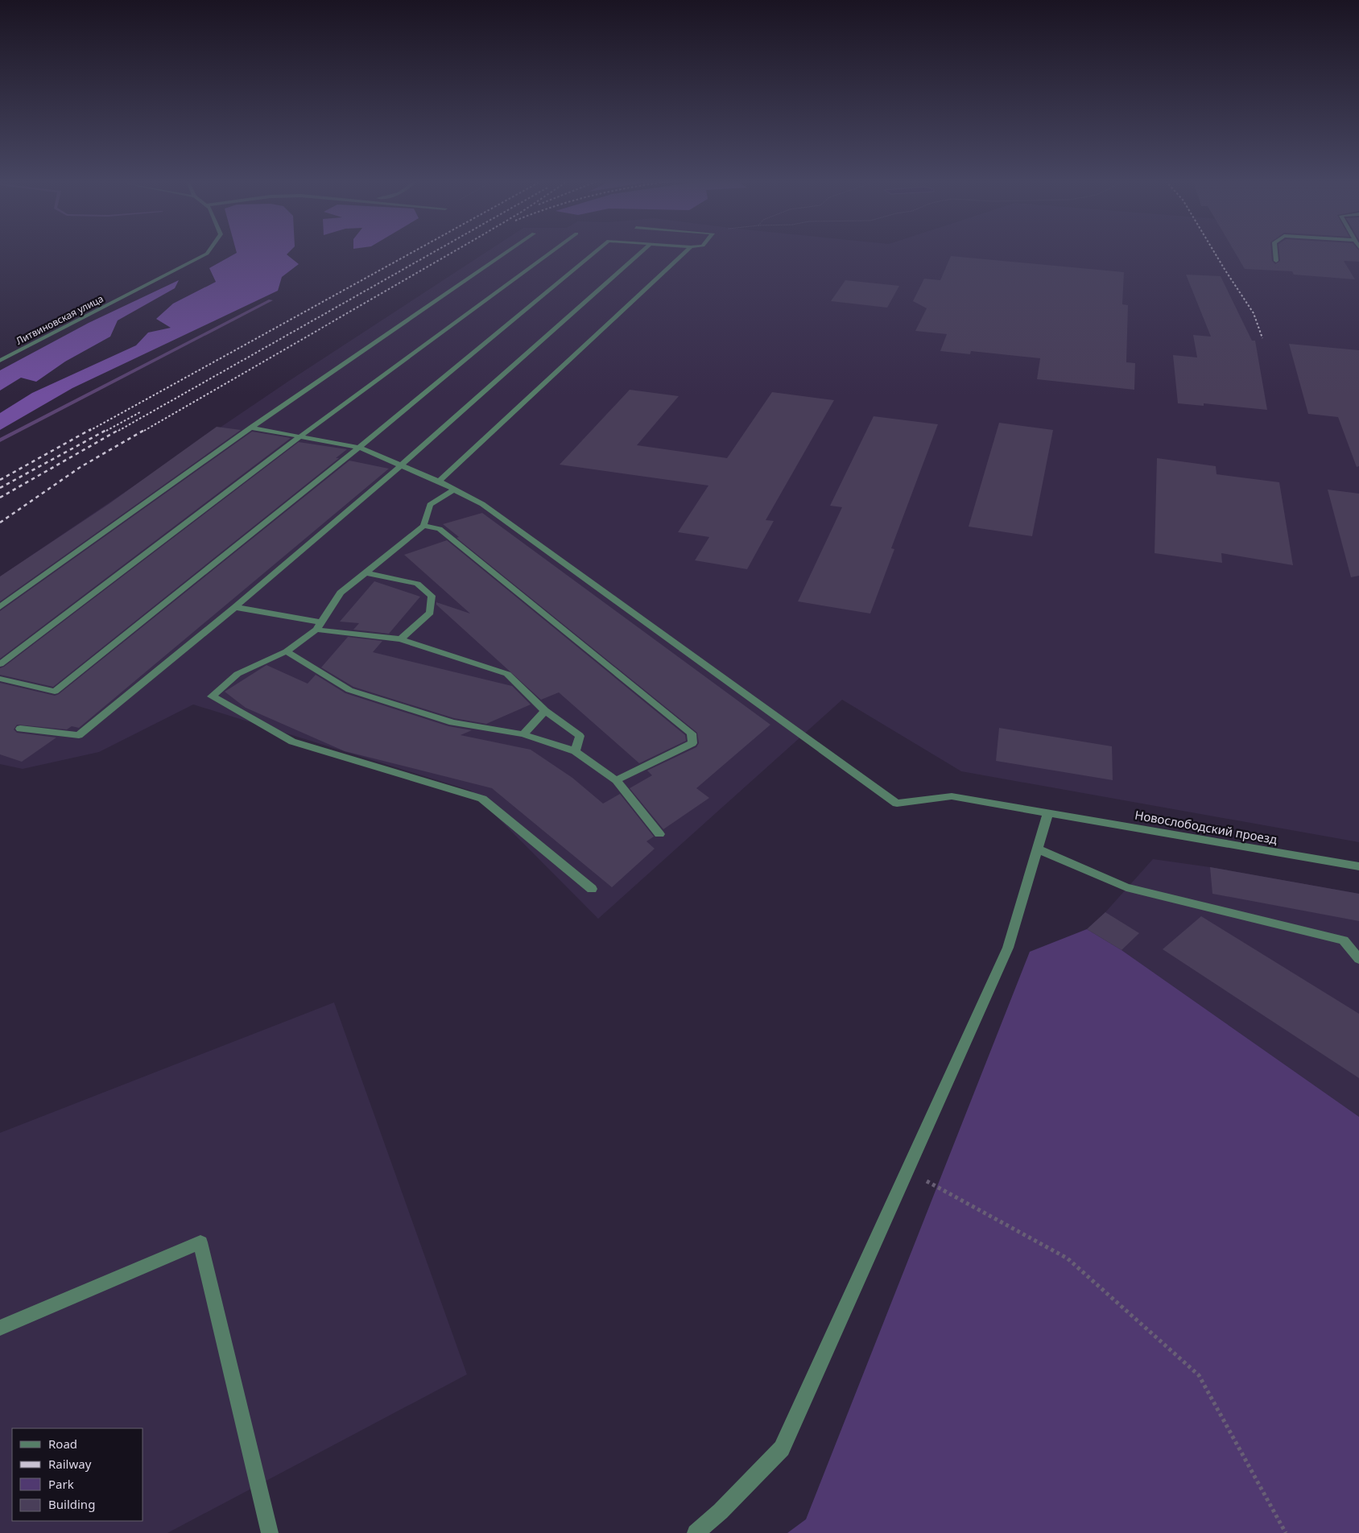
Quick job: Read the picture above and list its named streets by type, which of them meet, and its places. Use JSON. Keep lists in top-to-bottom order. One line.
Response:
{"streets":{"street":["Литвиновская улица","Новослободский проезд"]},"legend":["Road","Railway","Park","Building"]}
